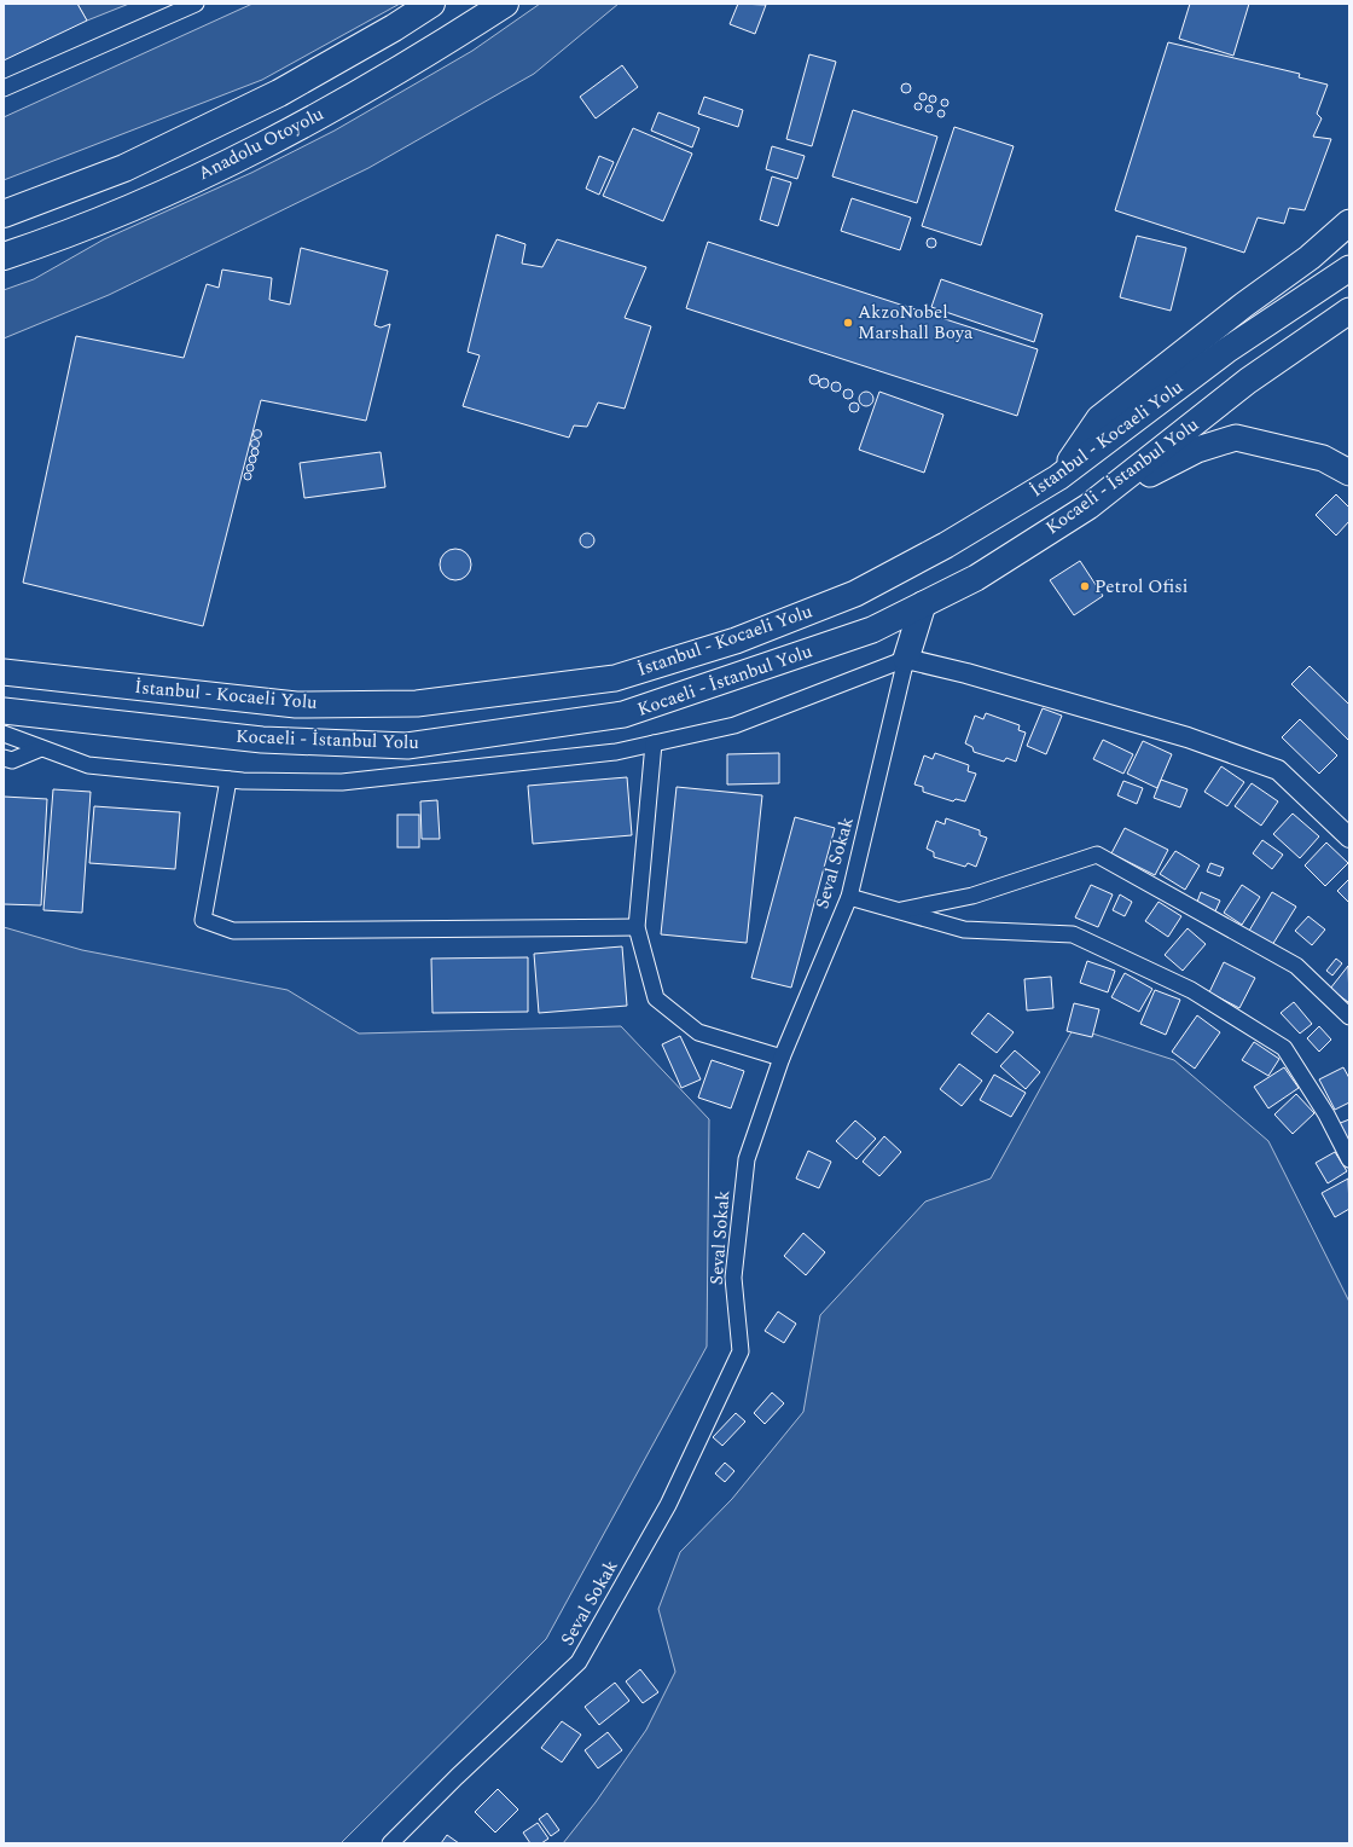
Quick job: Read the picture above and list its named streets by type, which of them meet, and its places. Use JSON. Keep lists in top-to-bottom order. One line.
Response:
{"streets":{"highway":["Anadolu Otoyolu","İstanbul - Kocaeli Yolu","Kocaeli - İstanbul Yolu"],"street":["Seval Sokak"]},"places":["AkzoNobel Marshall Boya","Petrol Ofisi"]}
